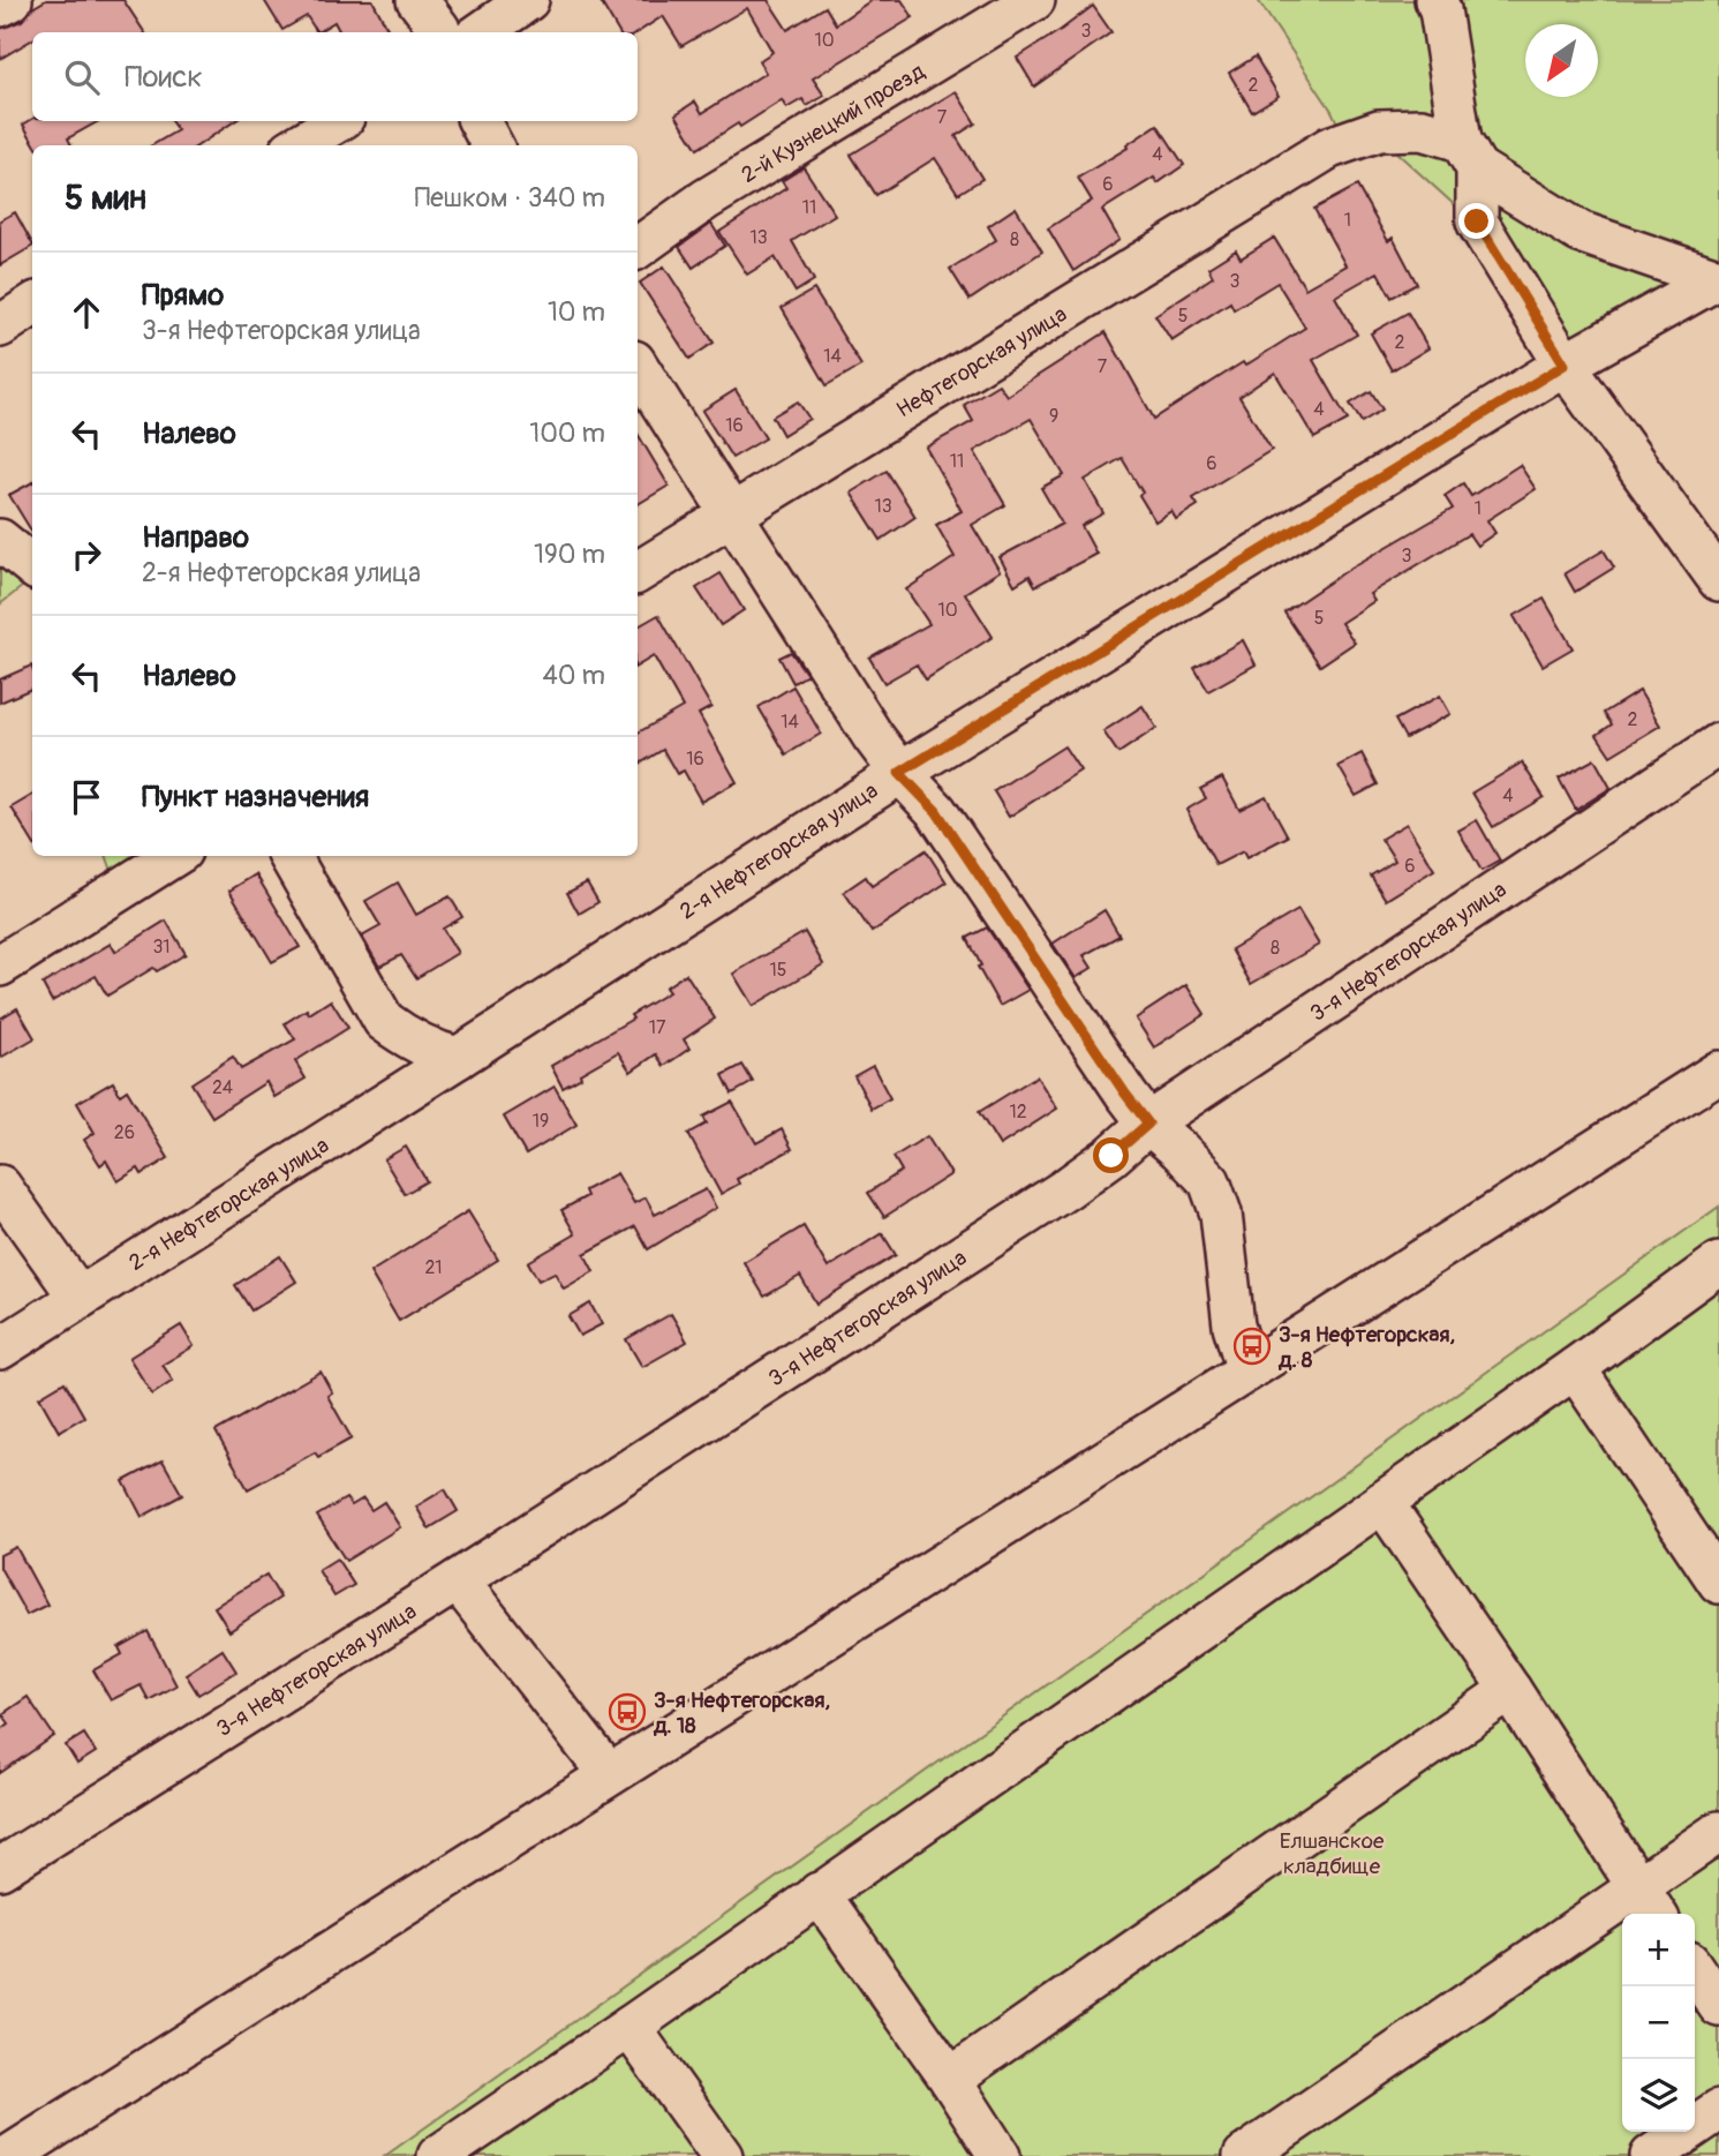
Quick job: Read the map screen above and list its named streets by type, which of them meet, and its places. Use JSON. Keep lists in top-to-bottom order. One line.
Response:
{"streets":{"street":["2-й Кузнецкий проезд","Нефтегорская улица","2-я Нефтегорская улица","3-я Нефтегорская улица"]},"crossings":[["Нефтегорская улица","2-я Нефтегорская улица"]],"parks":["Елшанское кладбище"],"places":{"bus stop":["3-я Нефтегорская, д. 8","3-я Нефтегорская, д. 18"]},"house_numbers":["3","10","2","7","4","6","11","1","13","8","3","5","2","14","7","4","9","16","11","6","13","1","3","10","5","2","14","16","4","6","31","8","15","17","24","12","19","26","21"],"north":"bottom left","page":{"search":"Поиск","heading":["5 мин","Пешком · 340 m"],"list":[["Прямо","3-я Нефтегорская улица","10 m"],["Налево","100 m"],["Направо","2-я Нефтегорская улица","190 m"],["Налево","40 m"],"Пункт назначения"],"map_buttons":["+","−"]}}
